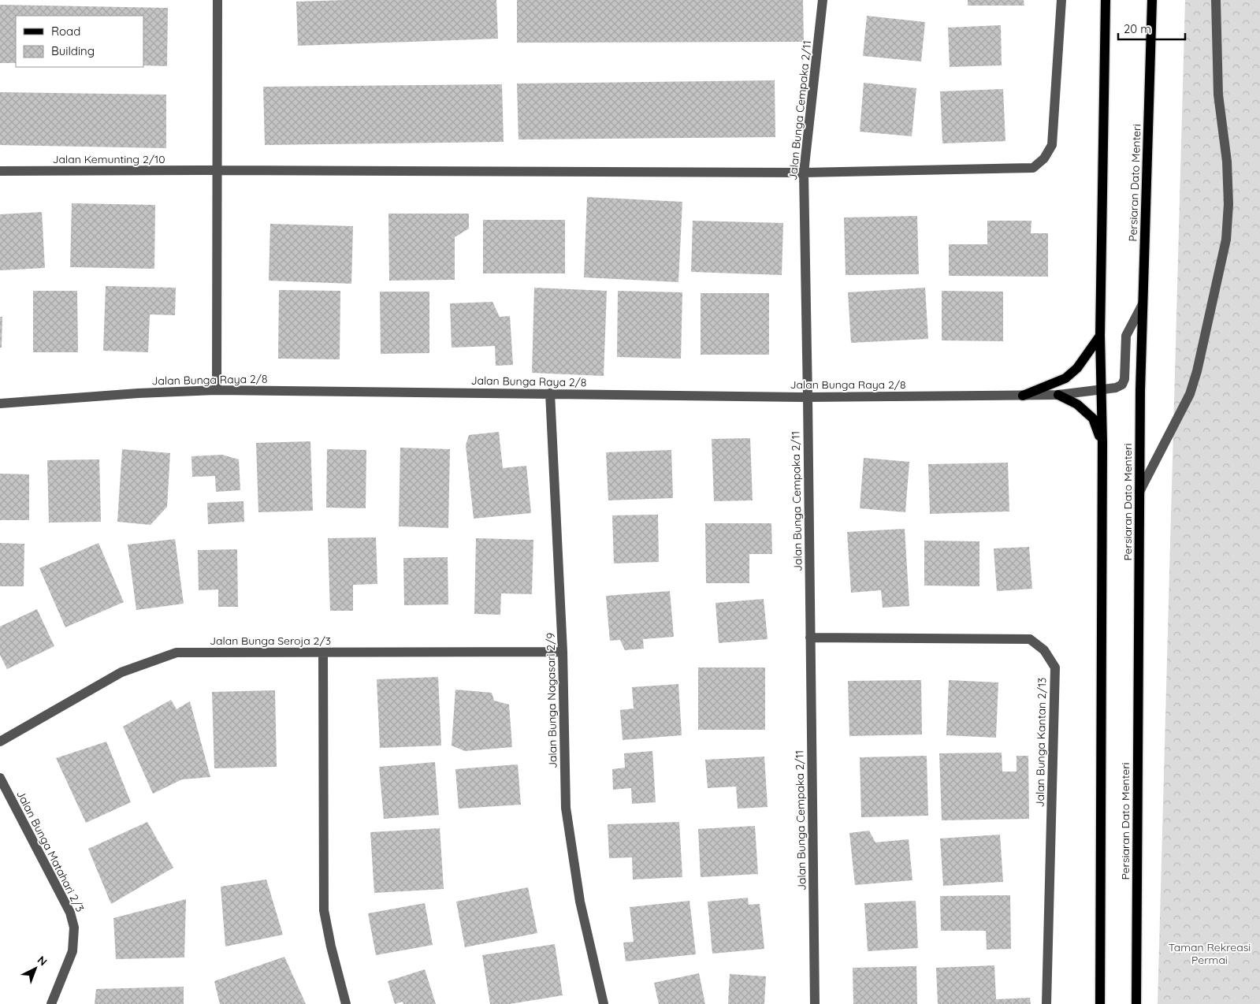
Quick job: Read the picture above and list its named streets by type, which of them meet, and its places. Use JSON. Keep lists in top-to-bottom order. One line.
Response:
{"streets":{"main road":["Persiaran Dato Menteri"],"street":["Jalan Bunga Cempaka 2/11","Jalan Kemunting 2/10","Jalan Bunga Raya 2/8","Jalan Bunga Seroja 2/3","Jalan Bunga Nagasari 2/9","Jalan Bunga Kantan 2/13","Jalan Bunga Matahari 2/3"]},"crossings":[["Jalan Bunga Cempaka 2/11","Jalan Kemunting 2/10"],["Jalan Bunga Cempaka 2/11","Jalan Bunga Raya 2/8"],["Jalan Bunga Cempaka 2/11","Jalan Bunga Kantan 2/13"],["Persiaran Dato Menteri","Jalan Bunga Raya 2/8"],["Jalan Bunga Raya 2/8","Jalan Bunga Nagasari 2/9"],["Jalan Bunga Seroja 2/3","Jalan Bunga Nagasari 2/9"]],"parks":["Taman Rekreasi Permai"],"legend":["Road","Building"],"scale_bar":"20 m","north":"top right"}
